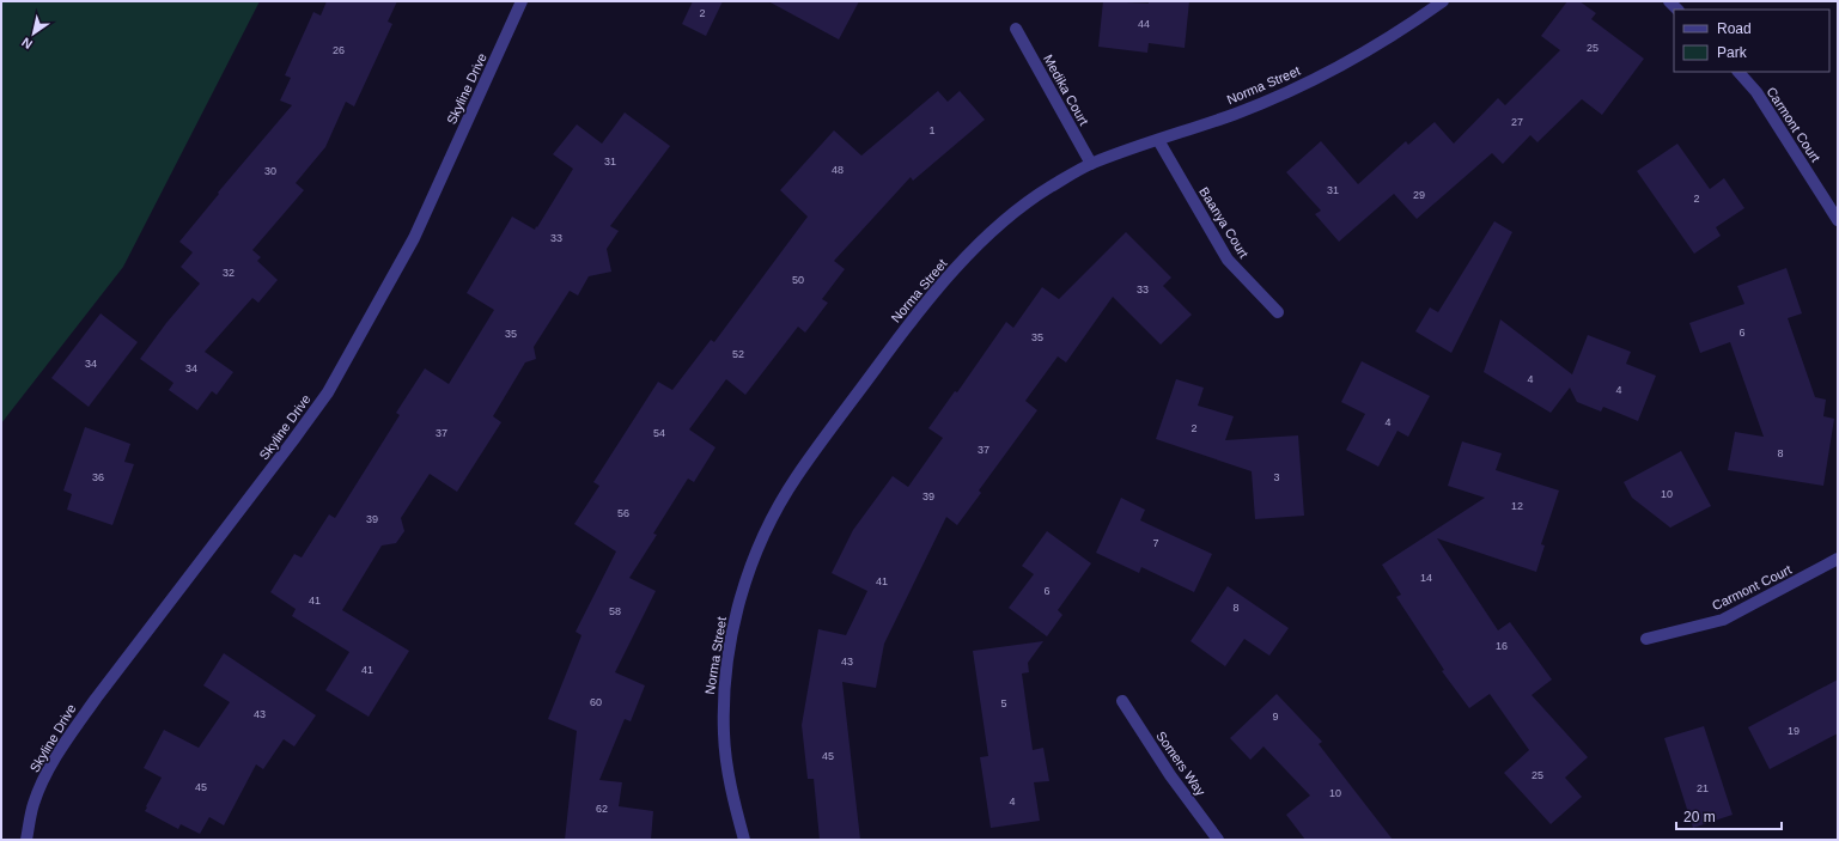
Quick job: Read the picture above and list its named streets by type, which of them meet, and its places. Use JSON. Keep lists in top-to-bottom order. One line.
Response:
{"streets":{"street":["Norma Street","Skyline Drive","Medika Court","Carmont Court","Baanya Court","Somers Way"]},"crossings":[["Norma Street","Medika Court"],["Norma Street","Baanya Court"]],"house_numbers":["2","44","25","26","27","1","31","48","30","31","29","2","33","32","50","33","6","35","35","52","34","34","4","4","4","2","37","54","37","8","36","3","10","39","12","56","39","7","14","41","6","41","8","58","16","43","41","60","5","43","9","19","45","25","45","21","10","4","62"],"legend":["Road","Park"],"scale_bar":"20 m","north":"bottom left"}
